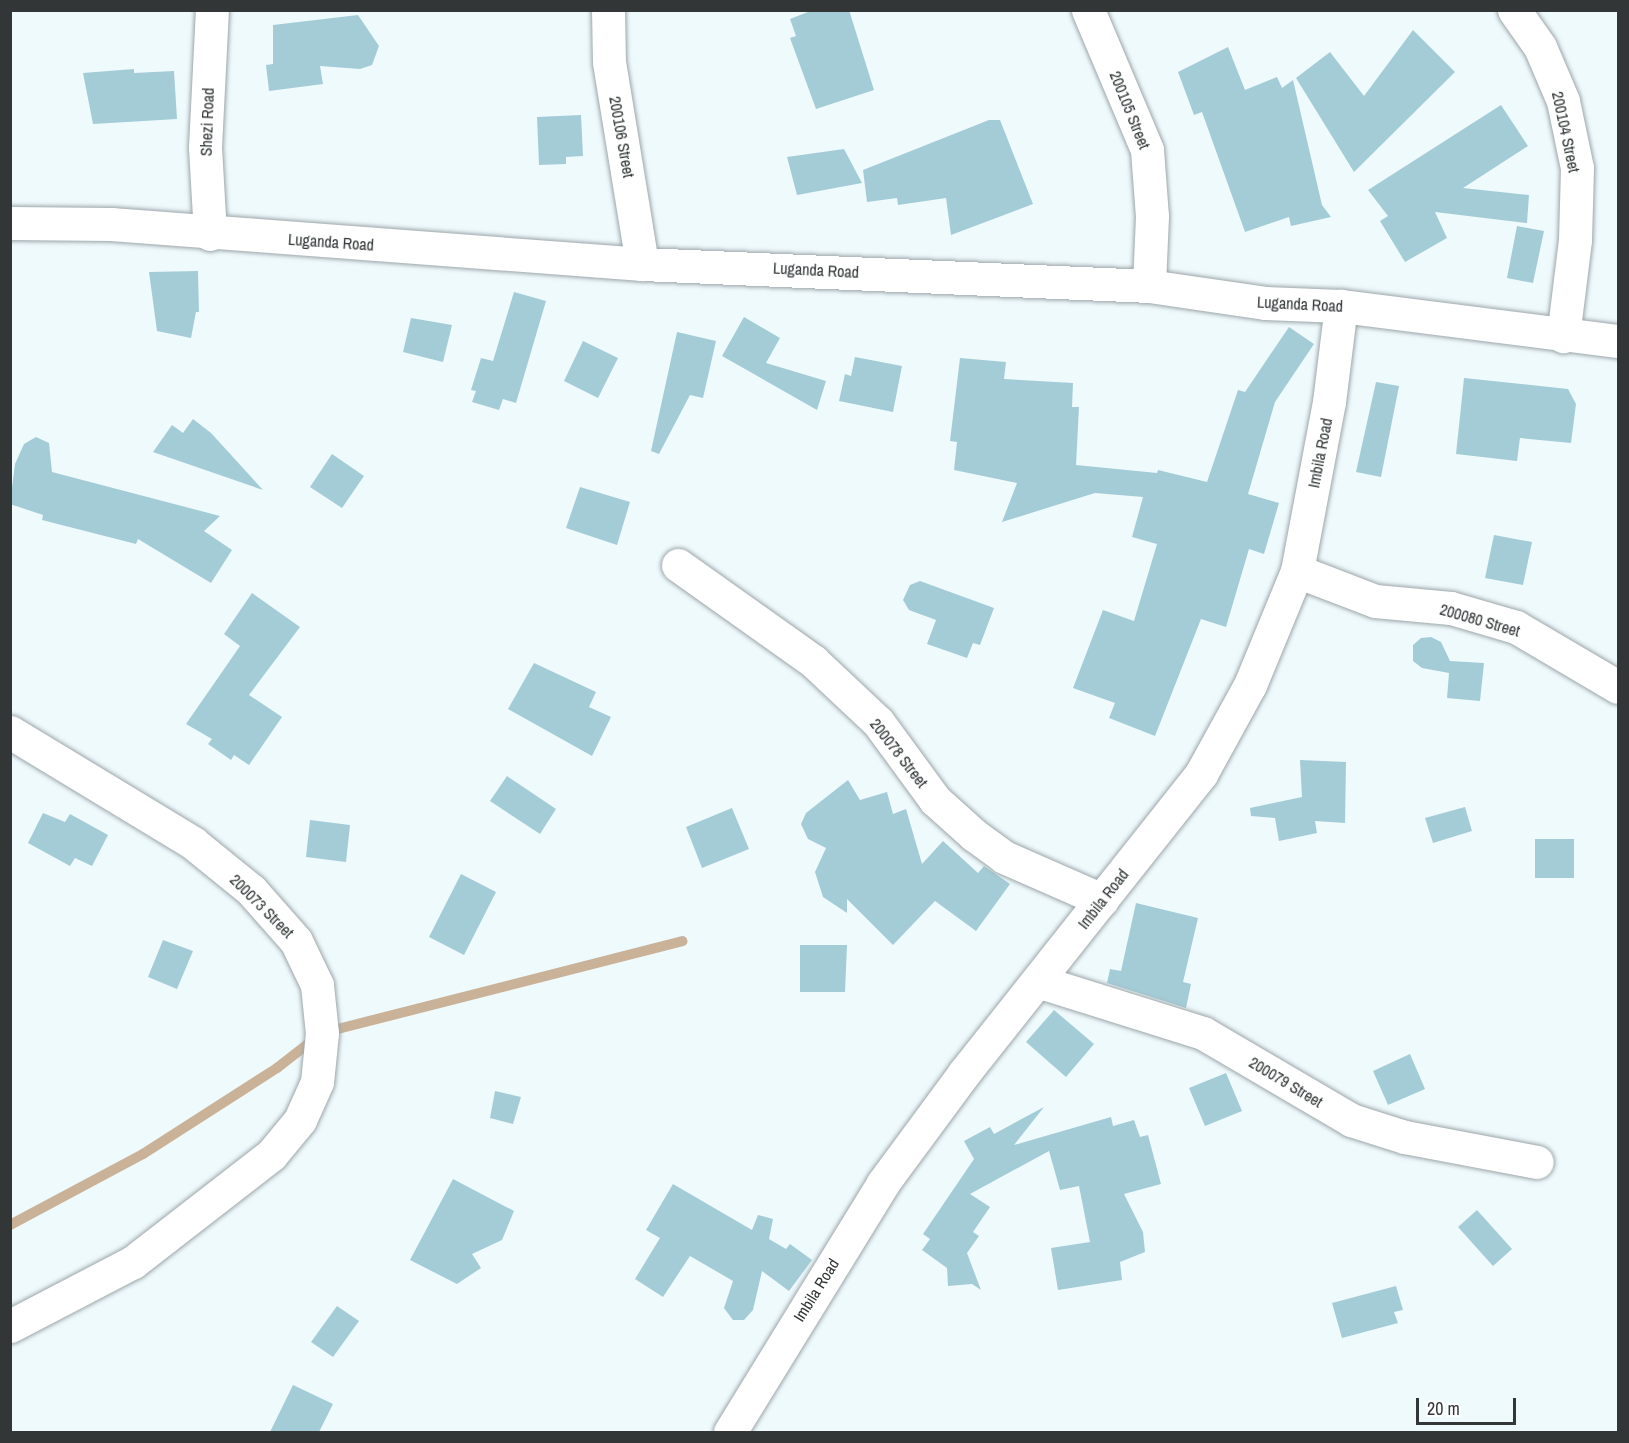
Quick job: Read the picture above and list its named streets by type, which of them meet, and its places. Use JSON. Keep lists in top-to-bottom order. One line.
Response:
{"streets":{"street":["200105 Street","Shezi Road","200104 Street","200106 Street","Luganda Road","Imbila Road","200080 Street","200078 Street","200073 Street","200079 Street"]},"crossings":[["200105 Street","Luganda Road"],["Shezi Road","Luganda Road"],["200104 Street","Luganda Road"],["200106 Street","Luganda Road"],["Luganda Road","Imbila Road"],["Imbila Road","200080 Street"],["Imbila Road","200078 Street"],["Imbila Road","200079 Street"]],"scale_bar":"20 m"}
